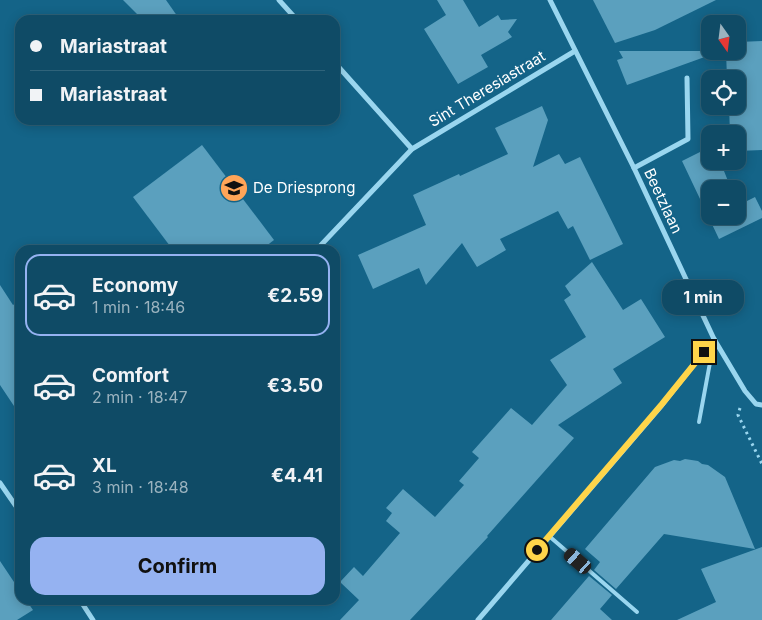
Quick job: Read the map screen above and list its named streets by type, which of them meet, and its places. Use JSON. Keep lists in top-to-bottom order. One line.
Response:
{"streets":{"street":["Sint Theresiastraat","Beetzlaan"]},"crossings":[["Sint Theresiastraat","Beetzlaan"]],"places":{"school or university":["De Driesprong"]},"north":"bottom","page":{"map_buttons":["+","−"],"banner":["Mariastraat","Mariastraat"],"list":[{"name":"Economy","note":"1 min · 18:46","value":"€2.59"},{"name":"Comfort","note":"2 min · 18:47","value":"€3.50"},{"name":"XL","note":"3 min · 18:48","value":"€4.41"}],"bubble":"1 min","buttons":"Confirm"}}
